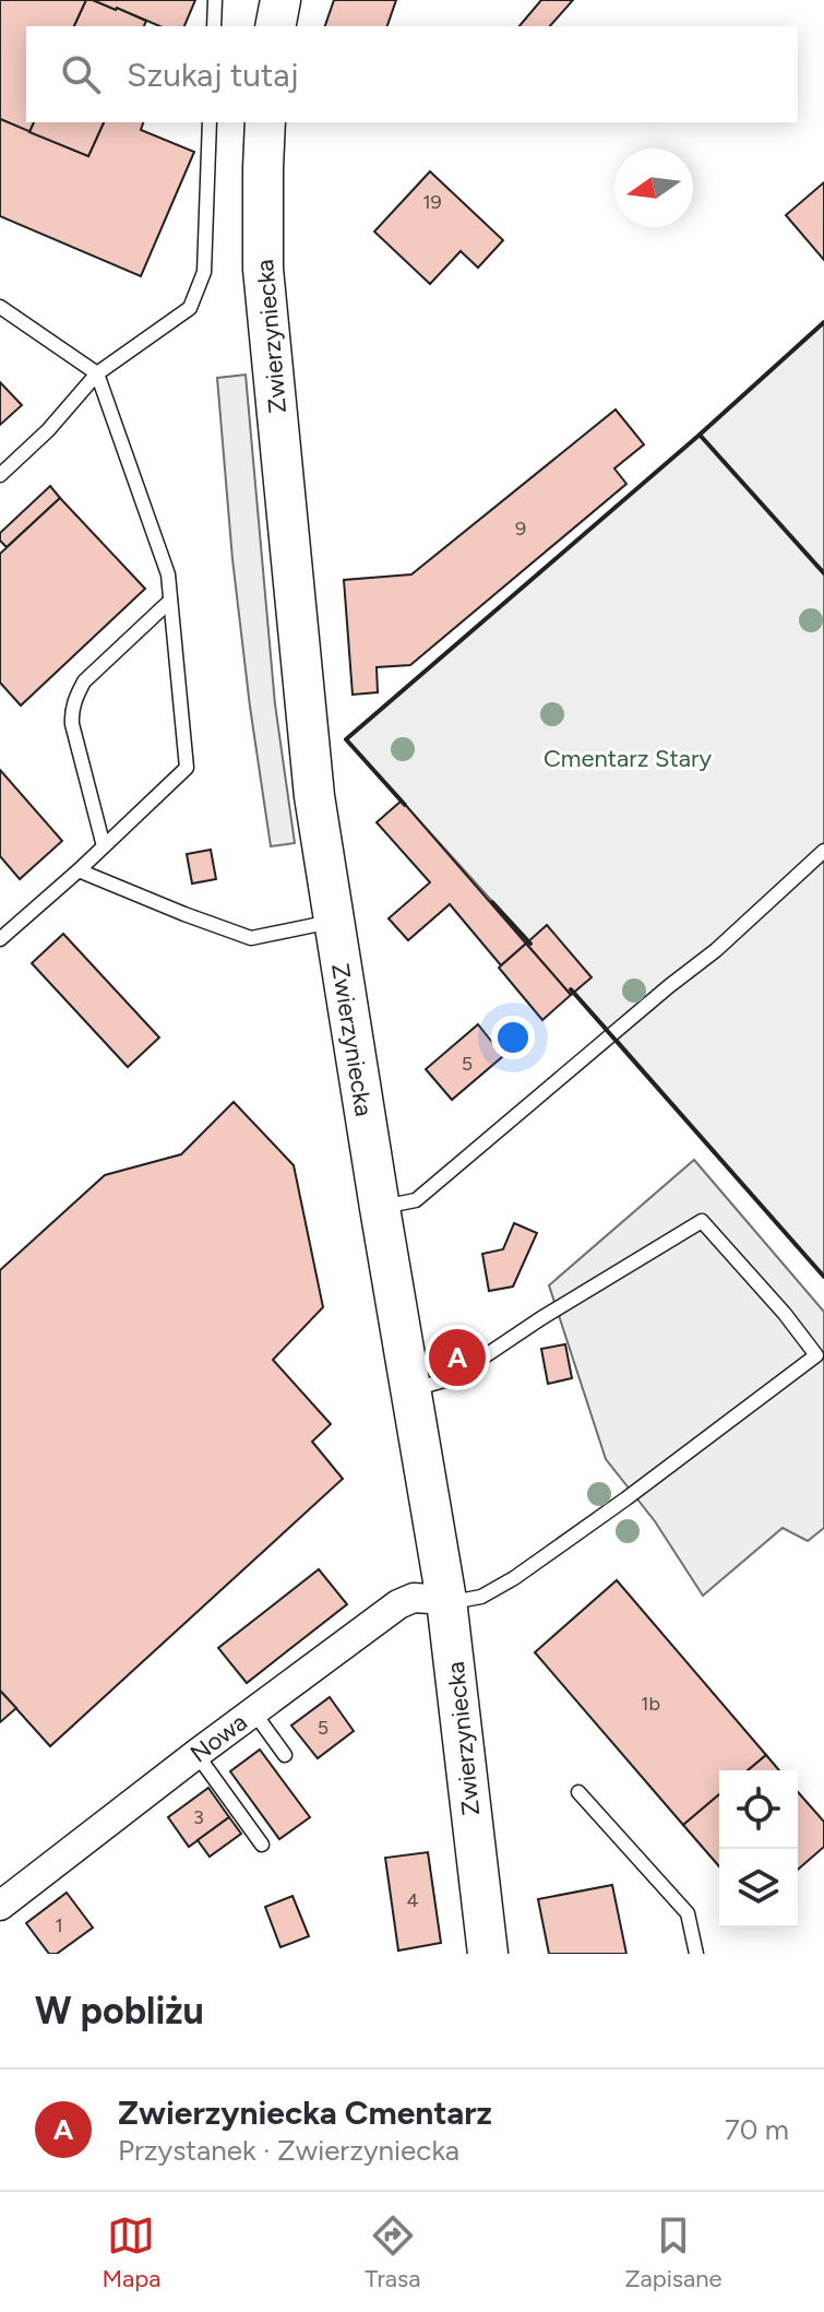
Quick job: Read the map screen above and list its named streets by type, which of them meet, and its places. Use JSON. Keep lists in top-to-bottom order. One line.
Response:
{"streets":{"street":["Zwierzyniecka","Nowa"]},"crossings":[["Zwierzyniecka","Nowa"]],"parks":["Cmentarz Stary"],"house_numbers":["19","9","5","1b","5","3","4","1"],"north":"left","page":{"search":"Szukaj tutaj","pins":"A","heading":"W pobliżu","list":[{"mark":"A","name":"Zwierzyniecka Cmentarz","note":"Przystanek · Zwierzyniecka","value":"70 m"}],"nav":["Mapa","Trasa","Zapisane"]}}
